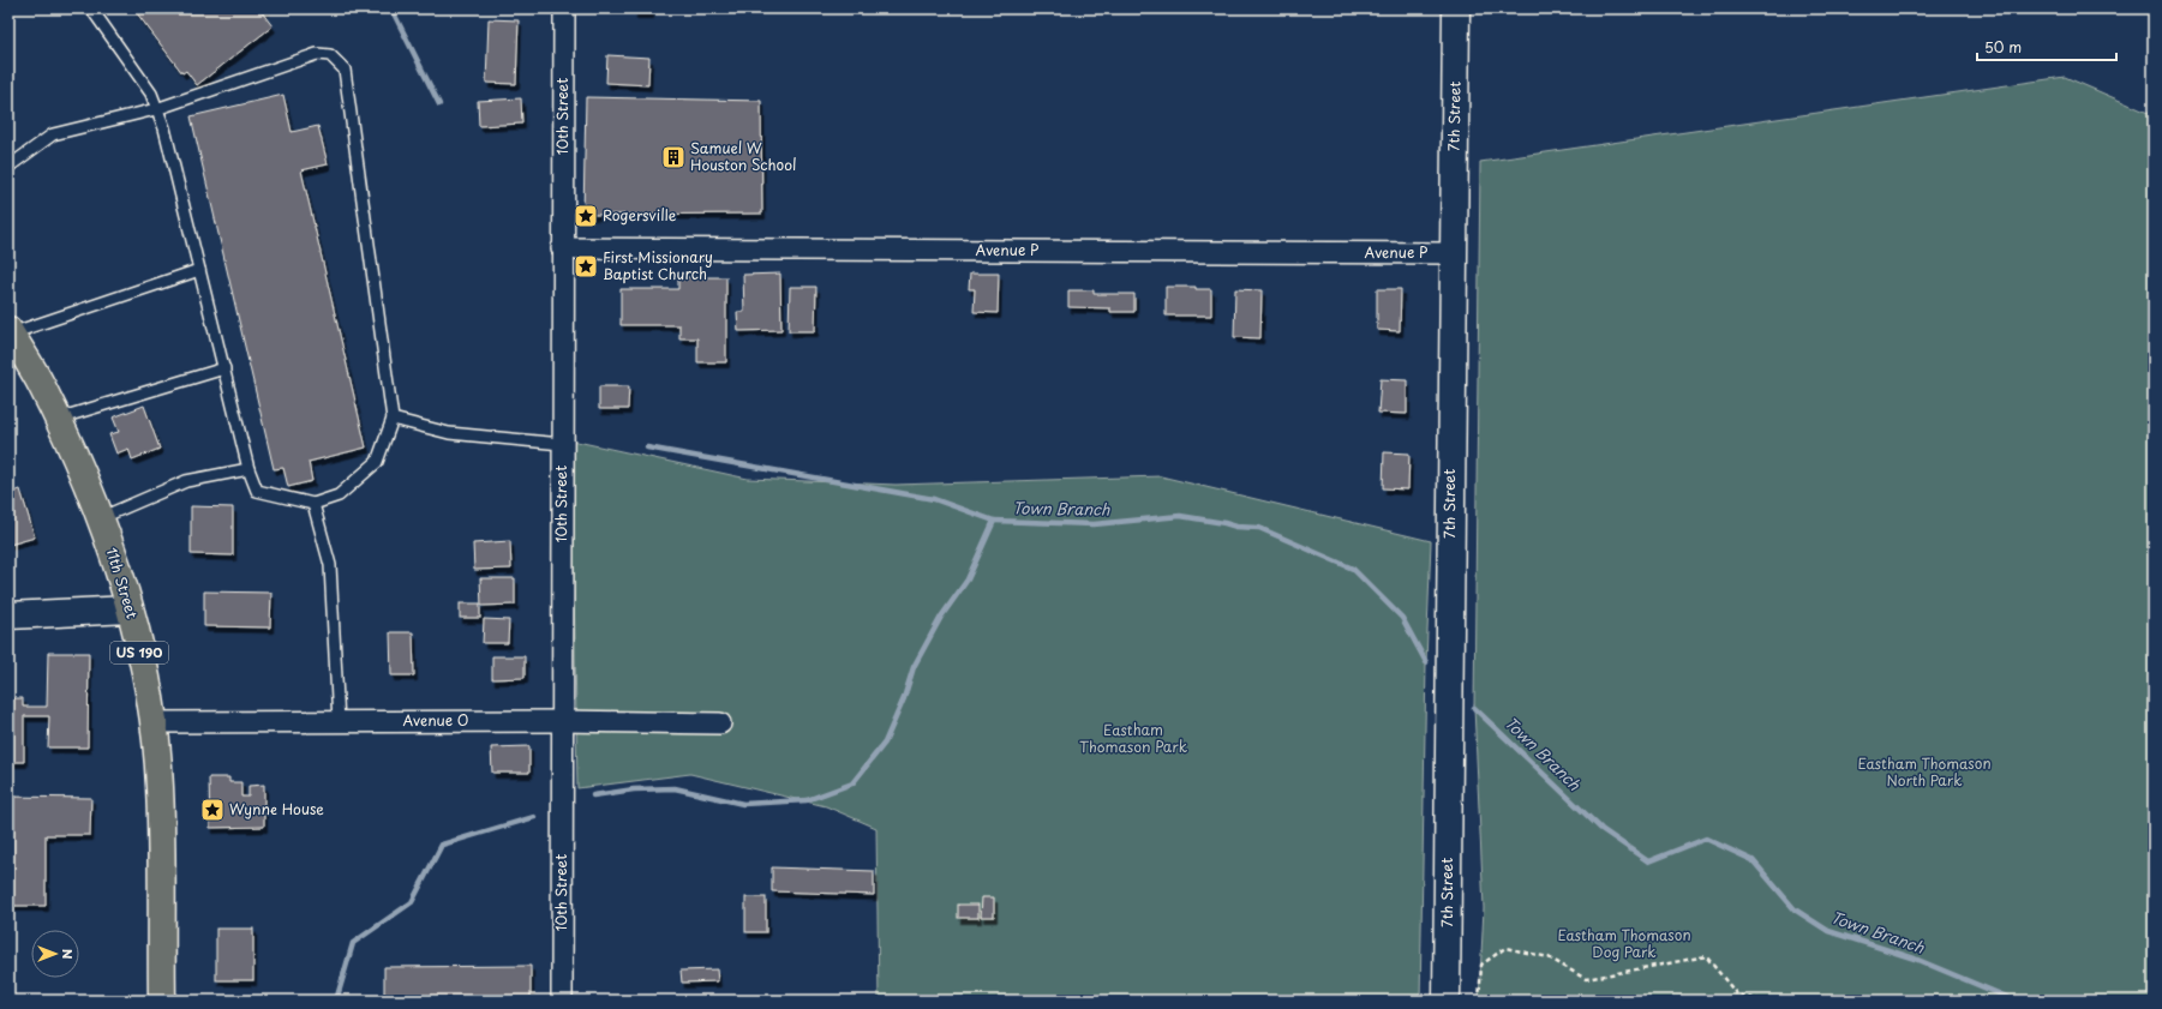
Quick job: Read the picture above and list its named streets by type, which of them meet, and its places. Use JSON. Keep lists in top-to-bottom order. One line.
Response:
{"streets":{"main road":["11th Street","US 190"],"street":["10th Street","7th Street","Avenue P","Avenue O"]},"crossings":[["10th Street","Avenue P"],["10th Street","Avenue O"],["7th Street","Avenue P"],["11th Street","Avenue O"]],"water":["Town Branch"],"parks":["Eastham Thomason Park","Eastham Thomason North Park","Eastham Thomason Dog Park"],"places":{"building":["Samuel W Houston School"],"place":["Rogersville","First Missionary Baptist Church","Wynne House"]},"scale_bar":"50 m","north":"right"}
